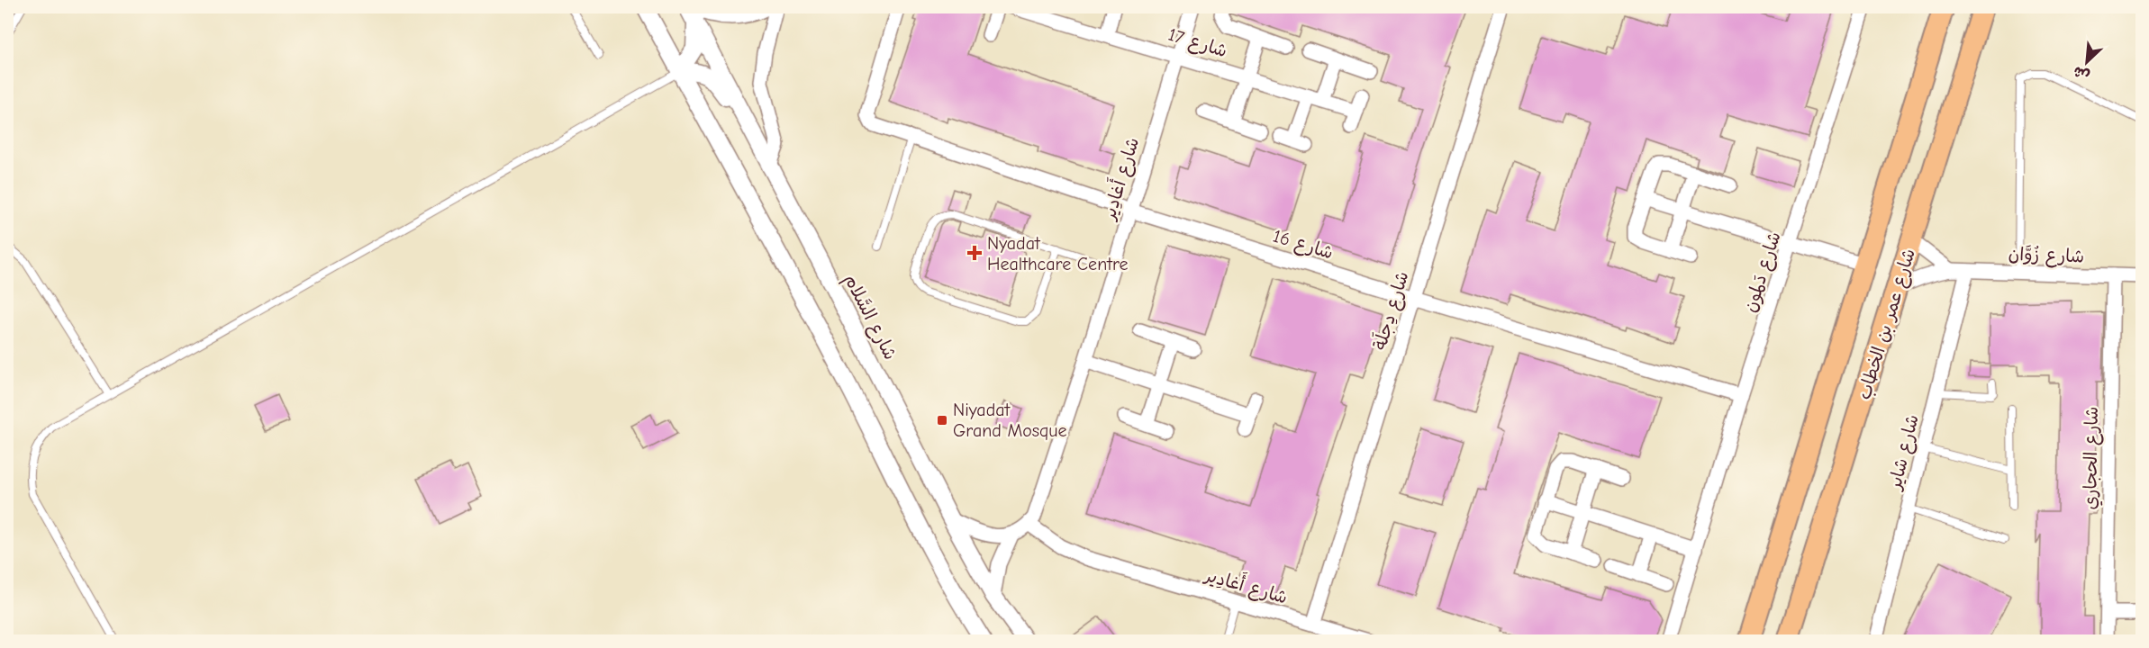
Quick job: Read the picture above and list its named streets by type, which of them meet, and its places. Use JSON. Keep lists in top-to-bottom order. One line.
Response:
{"streets":{"main road":["شارع عمر بن الخطاب"],"street":["شارع 17","شارع أَغادِير","شارع 16","شارع زُوَّان","شارع دَلمون","شارع دِجلَة","شارع السَّلام","شارع شاير","شارع الحجاري"]},"crossings":[["شارع 17","شارع أَغادِير"],["شارع أَغادِير","شارع 16"],["شارع أَغادِير","شارع دِجلَة"],["شارع 16","شارع دَلمون"],["شارع 16","شارع دِجلَة"],["شارع زُوَّان","شارع عمر بن الخطاب"],["شارع زُوَّان","شارع شاير"],["شارع زُوَّان","شارع الحجاري"]],"places":{"health":["Nyadat Healthcare Centre"],"transit":["Niyadat Grand Mosque"]},"north":"bottom left"}
